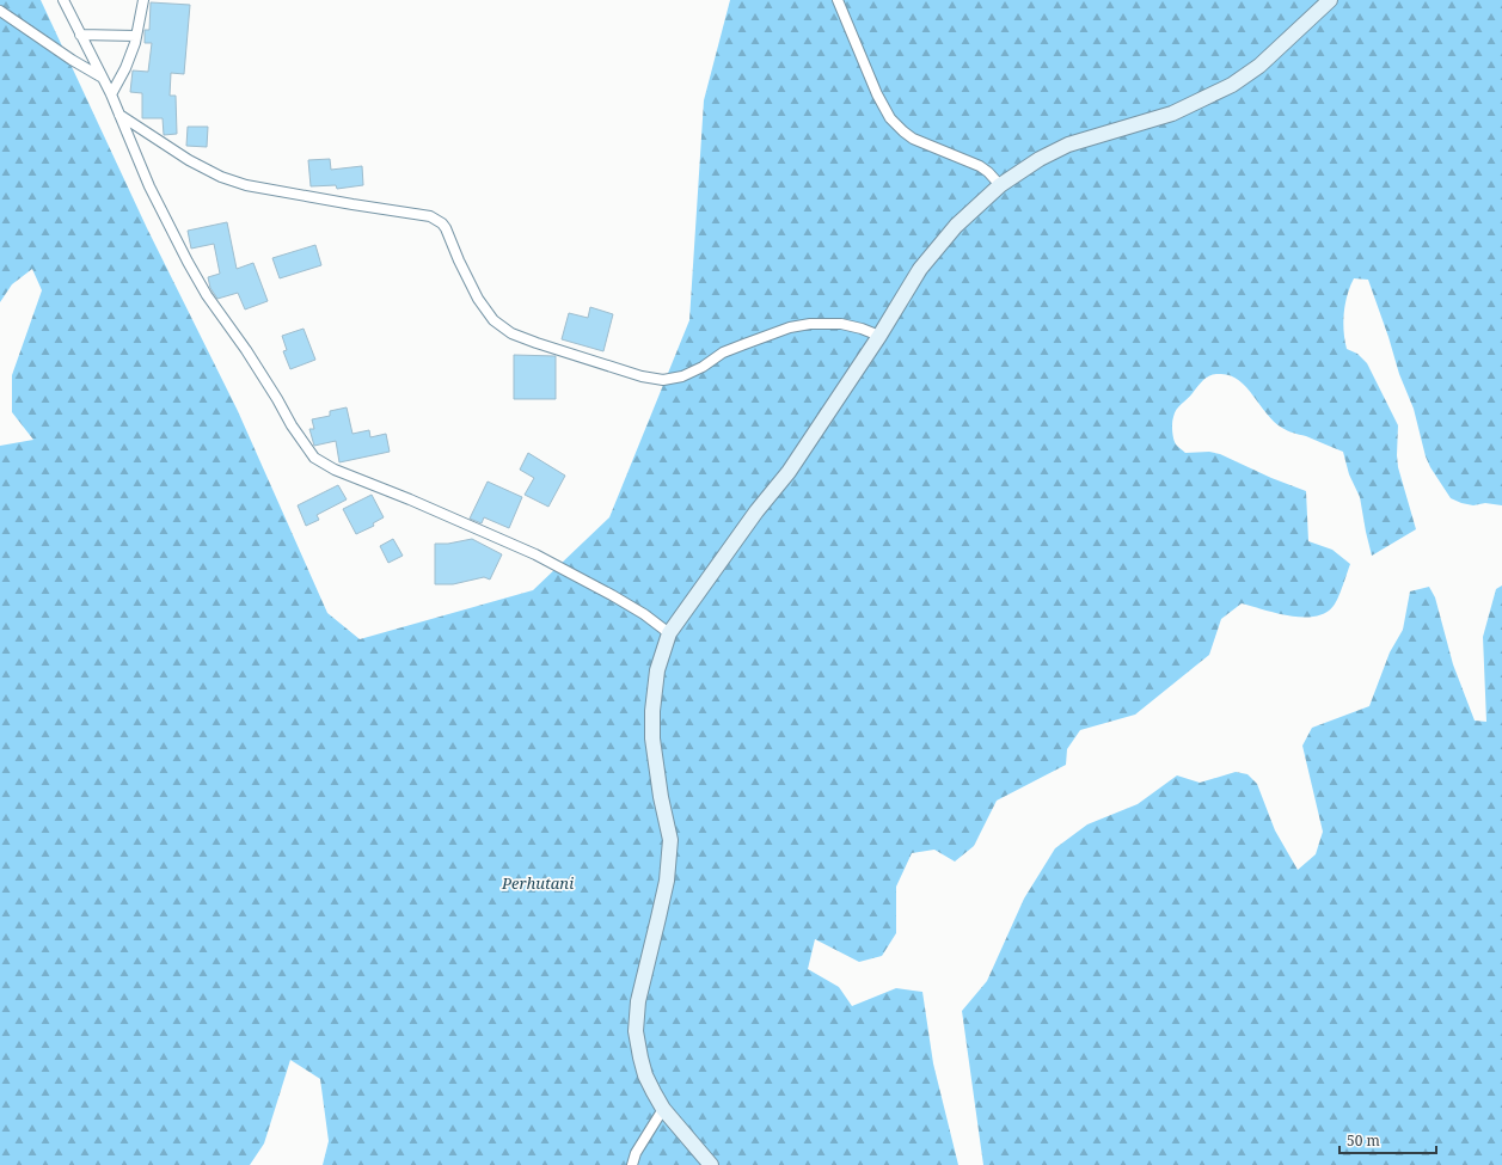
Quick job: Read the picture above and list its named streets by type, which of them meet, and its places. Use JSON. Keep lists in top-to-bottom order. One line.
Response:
{"parks":["Perhutani"],"scale_bar":"50 m"}
